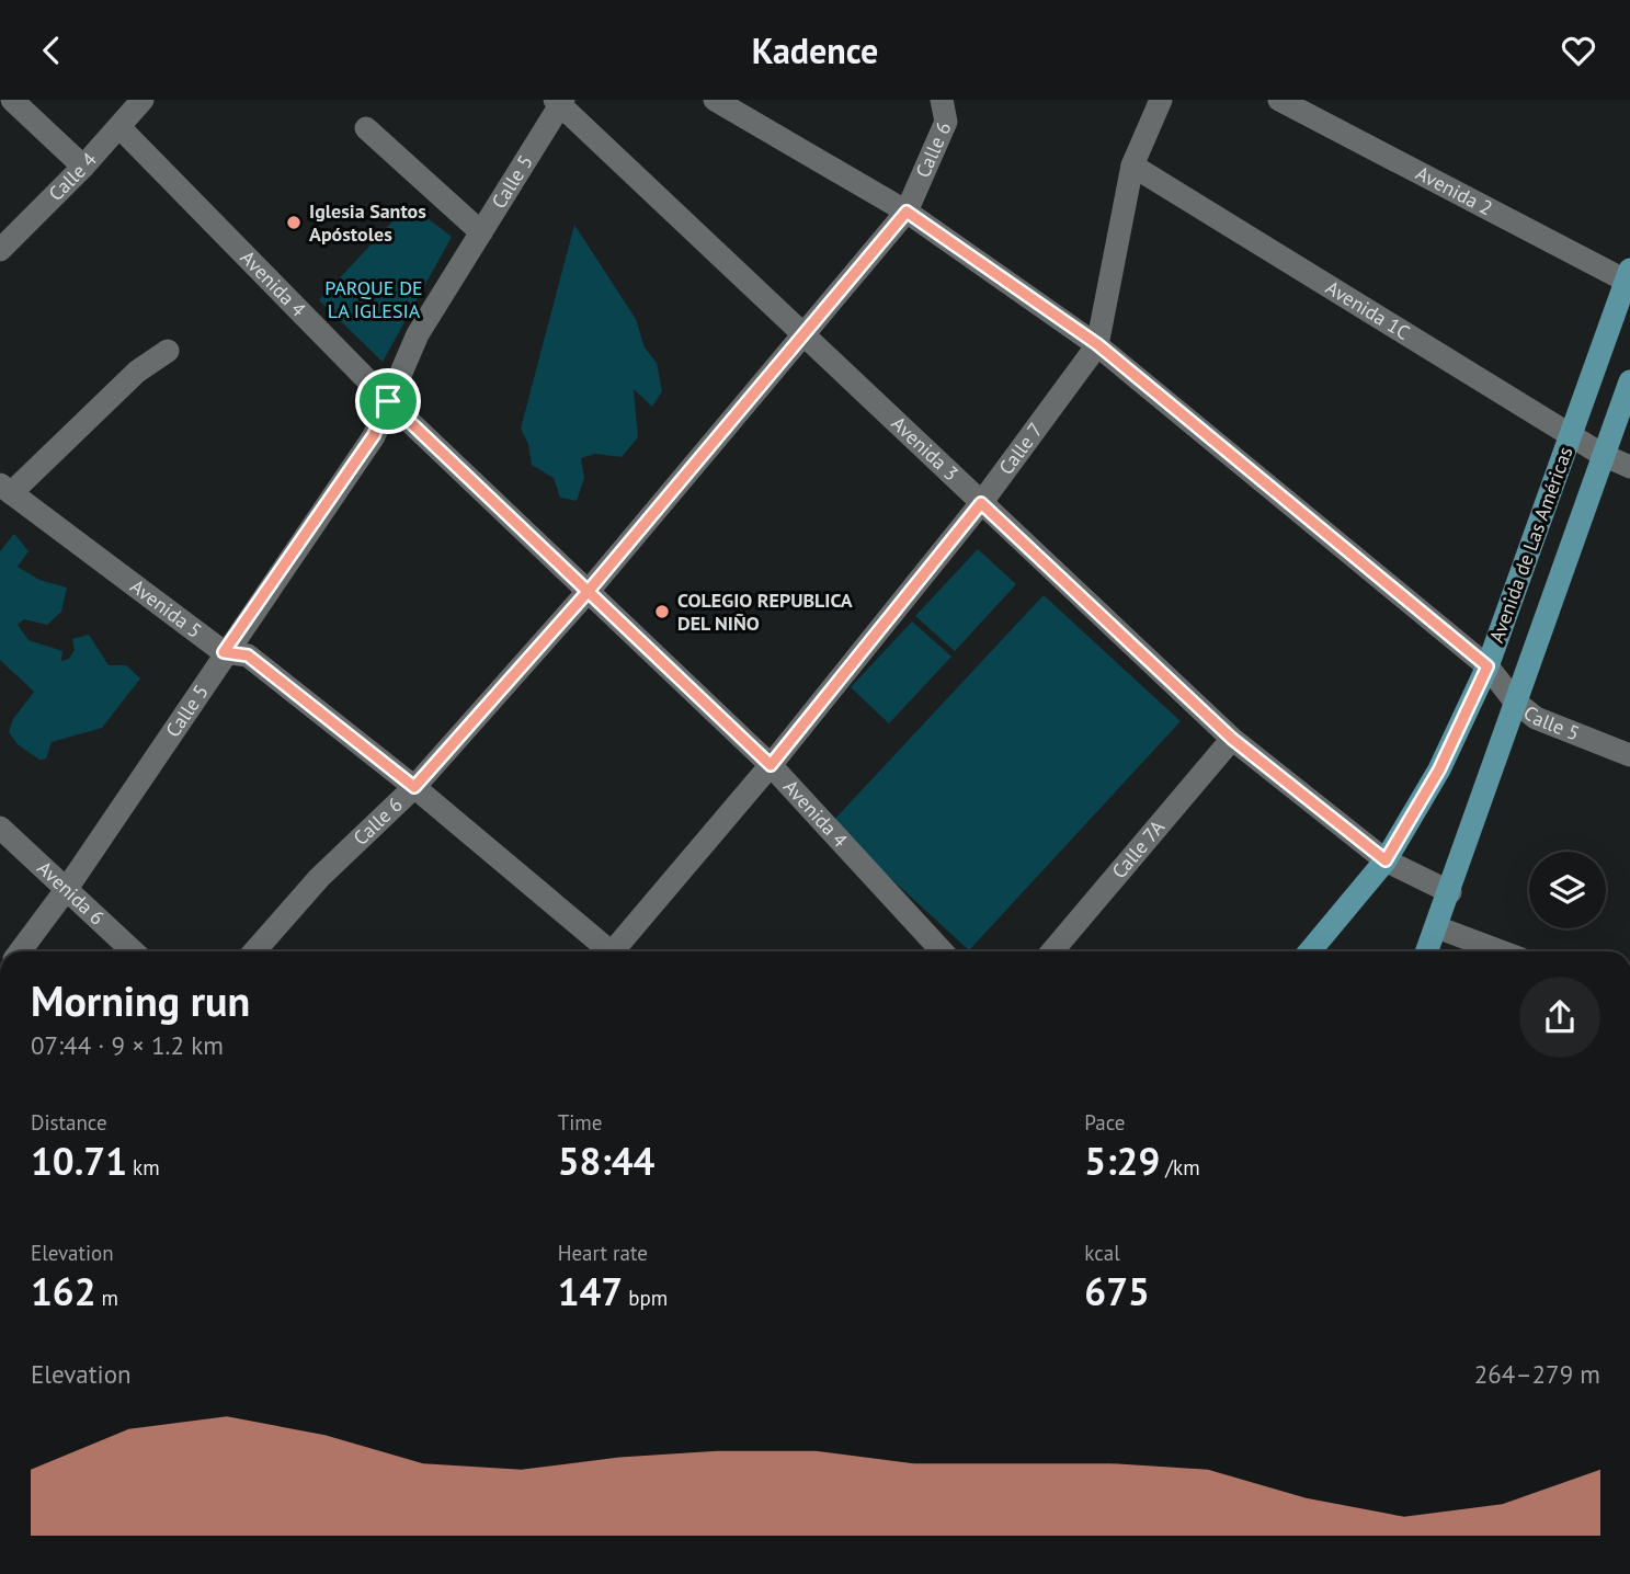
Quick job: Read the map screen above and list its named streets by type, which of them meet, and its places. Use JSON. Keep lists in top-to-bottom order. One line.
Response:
{"streets":{"main road":["Avenida de Las Américas"],"street":["Calle 6","Calle 4","Calle 5","Avenida 2","Avenida 4","Avenida 1C","Avenida 3","Calle 7","Avenida 5","Calle 7A","Avenida 6"]},"crossings":[["Calle 6","Calle 5"],["Calle 6","Avenida 4"],["Calle 6","Avenida 3"],["Calle 6","Avenida 5"],["Calle 4","Avenida 4"],["Calle 5","Avenida 4"],["Calle 5","Avenida 3"],["Calle 5","Calle 7"],["Calle 5","Avenida de Las Américas"],["Calle 5","Avenida 5"],["Calle 5","Avenida 6"],["Avenida 2","Avenida de Las Américas"],["Avenida 4","Calle 7"],["Avenida 1C","Calle 7"],["Avenida 1C","Avenida de Las Américas"],["Avenida 3","Calle 7"],["Avenida 3","Avenida de Las Américas"],["Avenida 3","Calle 7A"]],"parks":["PARQUE DE LA IGLESIA"],"places":["Iglesia Santos Apóstoles","COLEGIO REPUBLICA DEL NIÑO"],"page":{"header":"Kadence","heading":["Morning run","07:44 · 9 × 1.2 km"],"stats":[["Distance","10.71 km"],["Time","58:44"],["Pace","5:29 /km"],["Elevation","162 m"],["Heart rate","147 bpm"],["kcal","675"]],"chart":["Elevation","264–279 m"]}}
